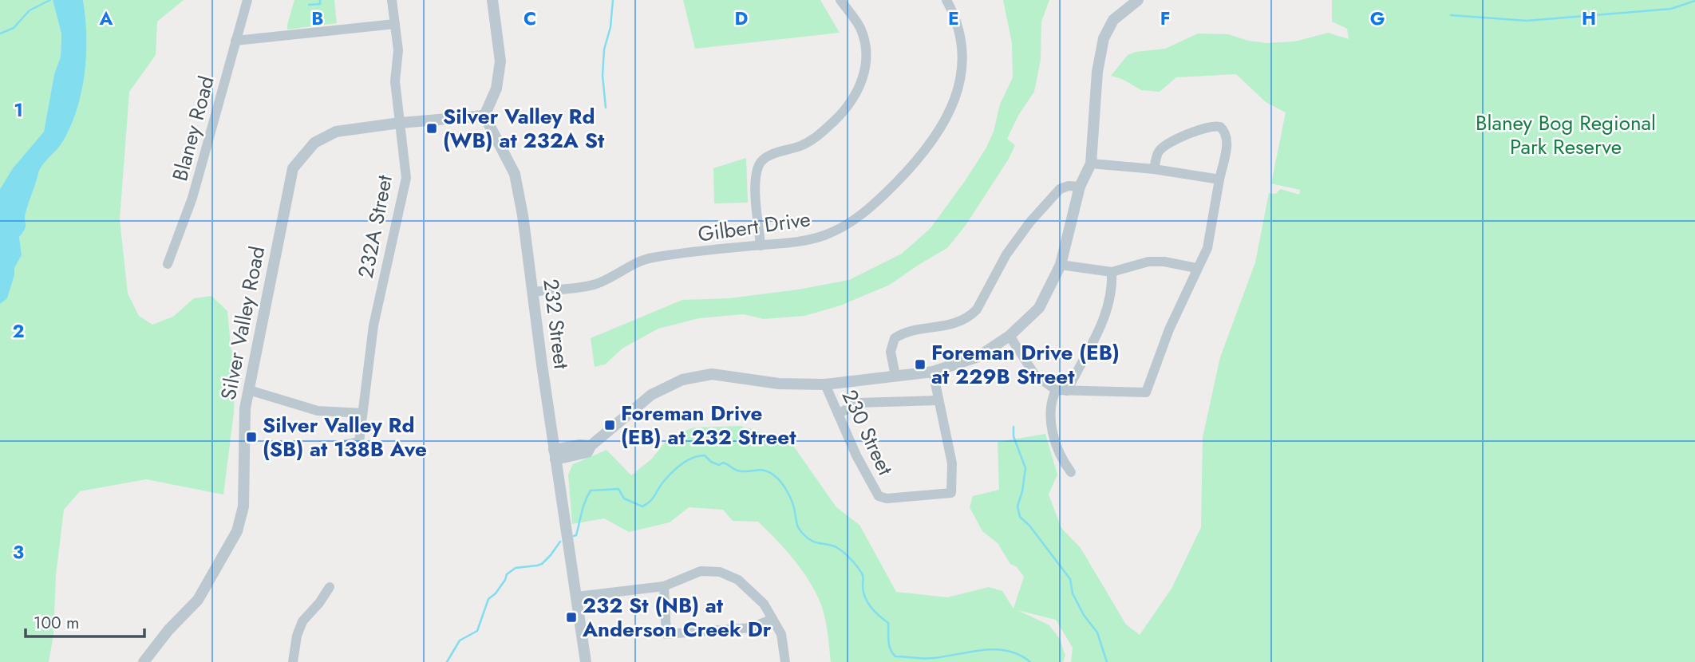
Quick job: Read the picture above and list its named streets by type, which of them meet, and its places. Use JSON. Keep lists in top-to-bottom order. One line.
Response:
{"streets":{"street":["Blaney Road","232A Street","Gilbert Drive","Silver Valley Road","232 Street","230 Street"]},"crossings":[["232A Street","Silver Valley Road"],["Gilbert Drive","232 Street"],["Silver Valley Road","232 Street"]],"parks":["Blaney Bog Regional Park Reserve"],"places":{"transit":["Silver Valley Rd (WB) at 232A St","Foreman Drive (EB) at 229B Street","Foreman Drive (EB) at 232 Street","Silver Valley Rd (SB) at 138B Ave","232 St (NB) at Anderson Creek Dr"]},"scale_bar":"100 m","grid":{"columns":["A","B","C","D","E","F","G","H"],"rows":["1","2","3"]}}
